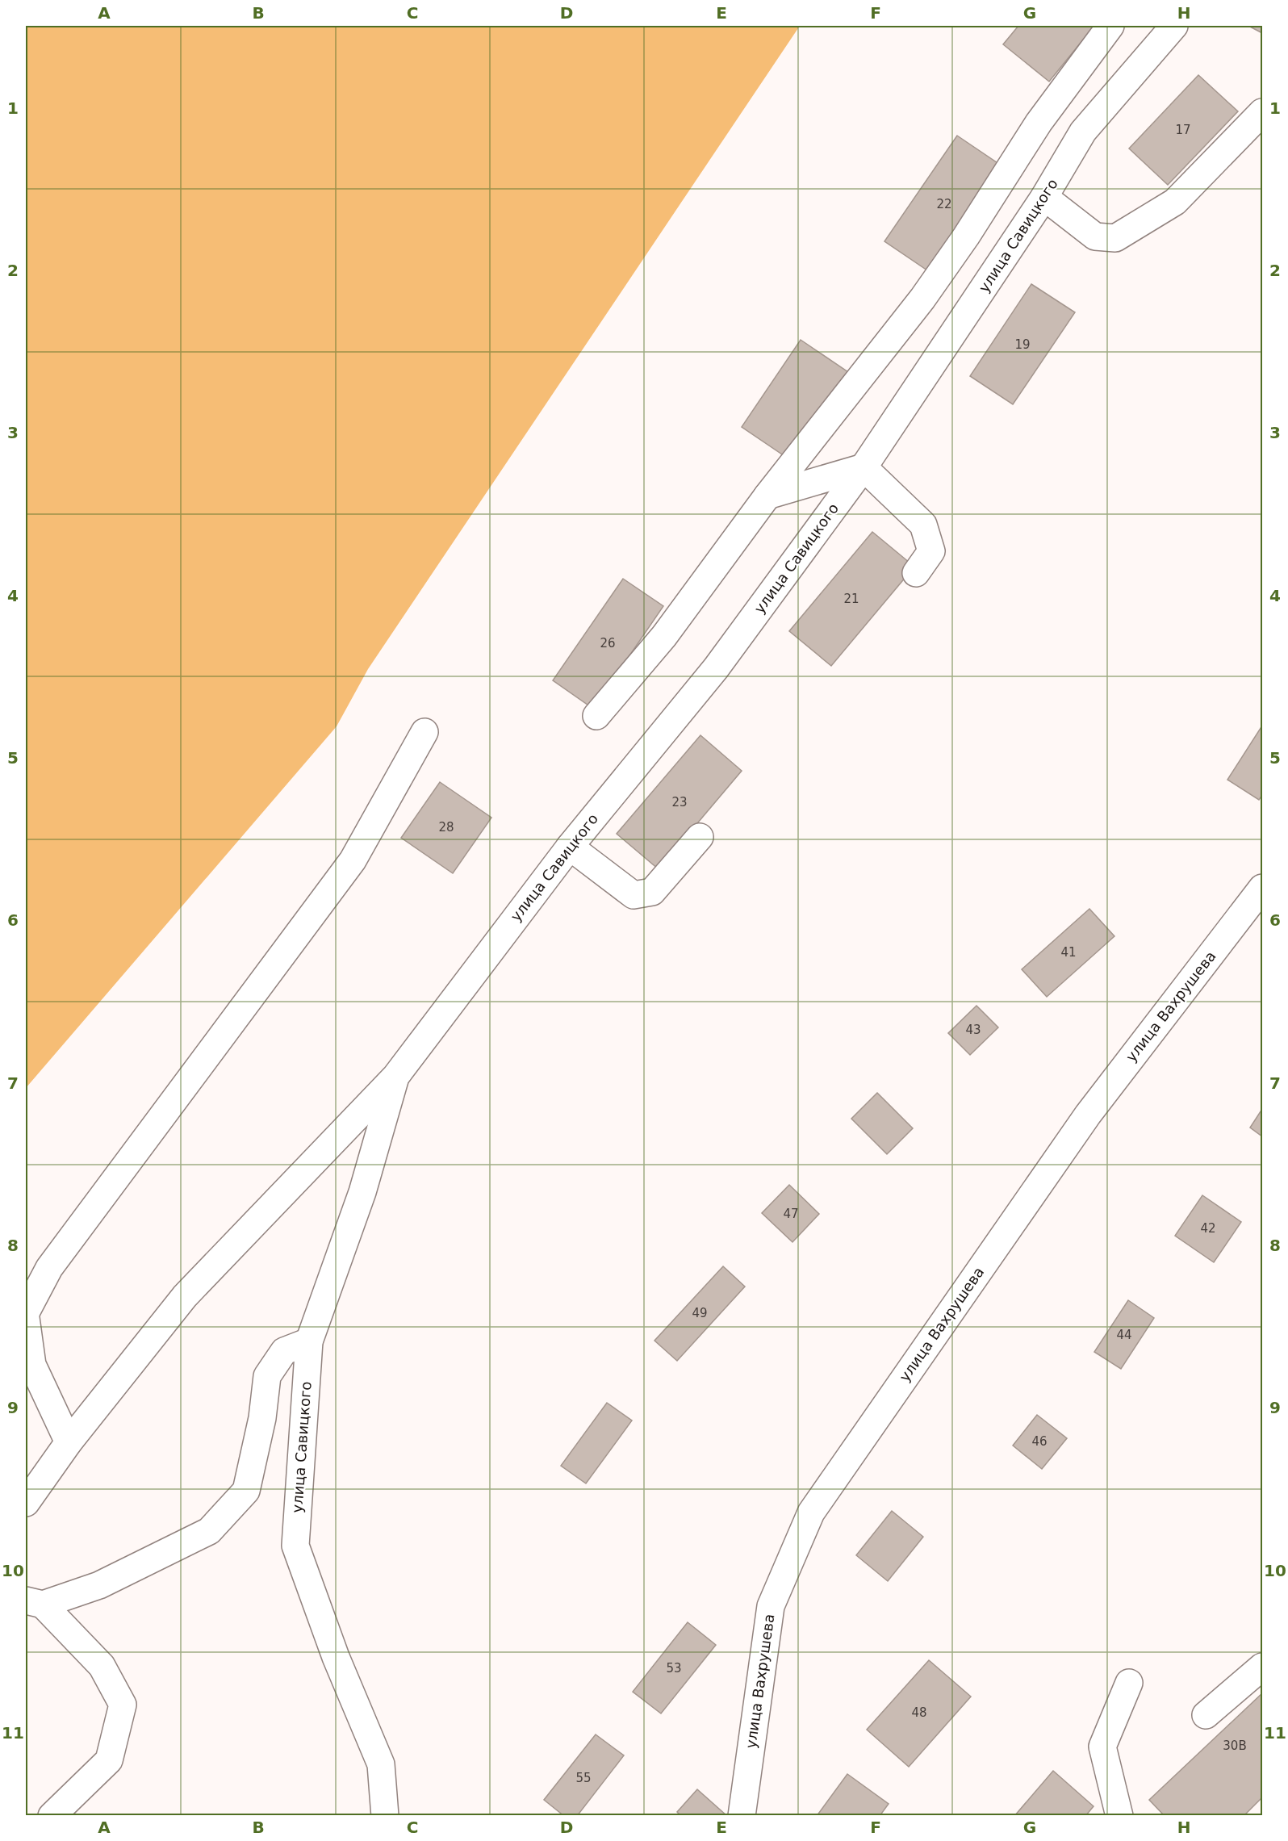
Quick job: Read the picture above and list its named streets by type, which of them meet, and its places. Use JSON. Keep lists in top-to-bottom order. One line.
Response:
{"streets":{"street":["улица Савицкого","улица Вахрушева"]},"house_numbers":["17","22","19","21","26","23","28","41","43","47","42","49","44","46","53","48","30В","55"],"grid":{"columns":["A","B","C","D","E","F","G","H"],"rows":["1","2","3","4","5","6","7","8","9","10","11"]}}
